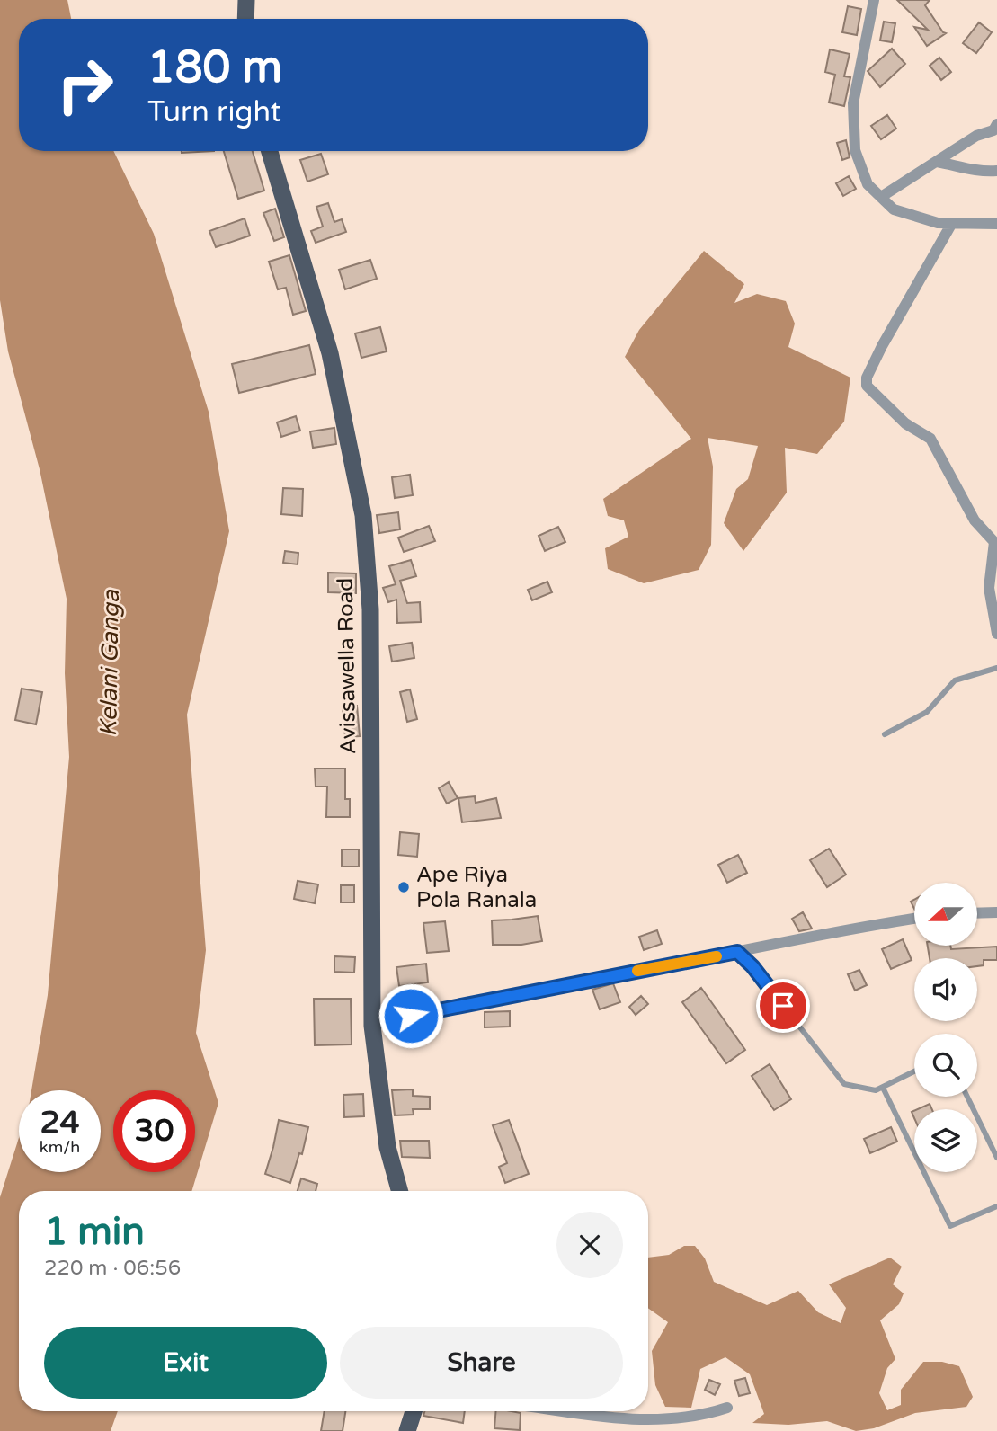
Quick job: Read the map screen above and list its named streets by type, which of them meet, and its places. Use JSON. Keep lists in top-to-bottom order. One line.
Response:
{"streets":{"main road":["Avissawella Road"]},"water":["Kelani Ganga"],"places":["Ape Riya Pola Ranala"],"north":"left","page":{"turn":["180 m","Turn right"],"speed":"24 km/h","limit":"30","heading":["1 min","220 m · 06:56"],"buttons":["Exit","Share"]}}
